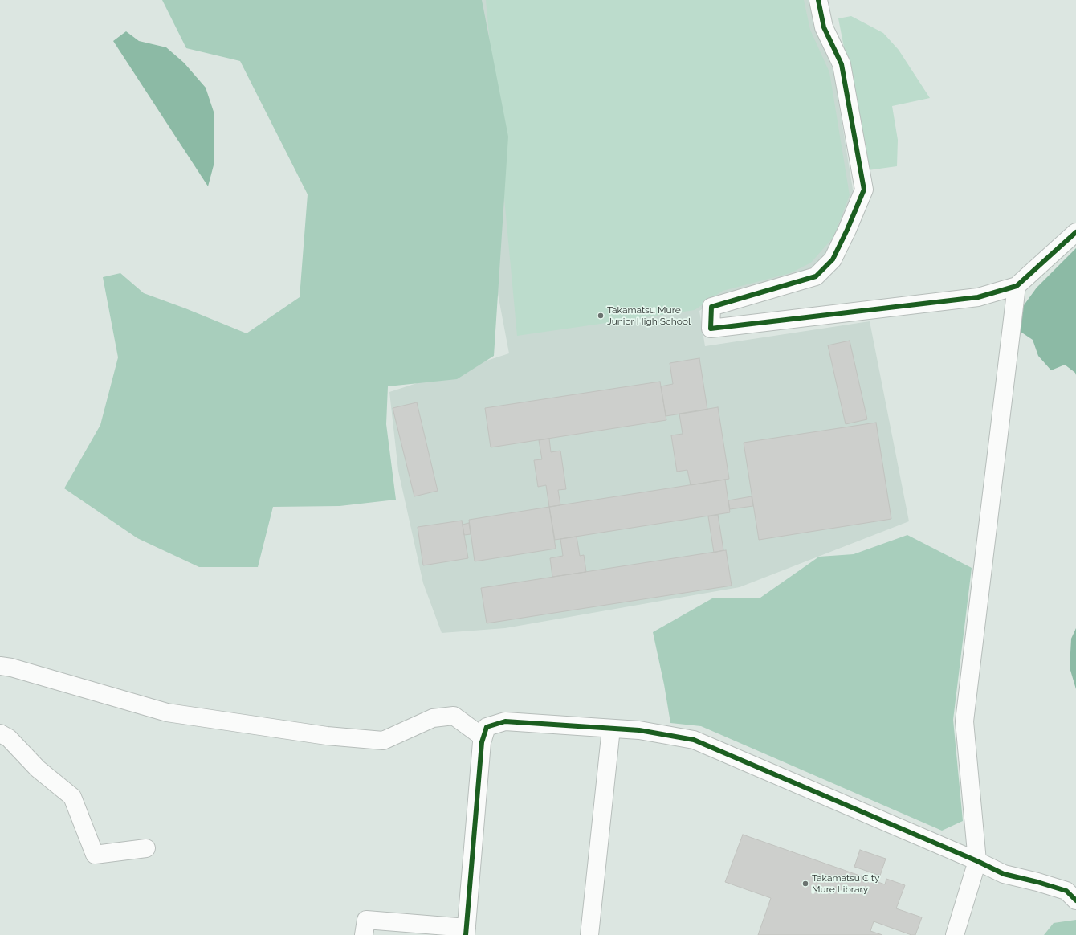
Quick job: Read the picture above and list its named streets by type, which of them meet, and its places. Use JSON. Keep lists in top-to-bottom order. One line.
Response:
{"places":["Takamatsu Mure Junior High School","Takamatsu City Mure Library"]}
